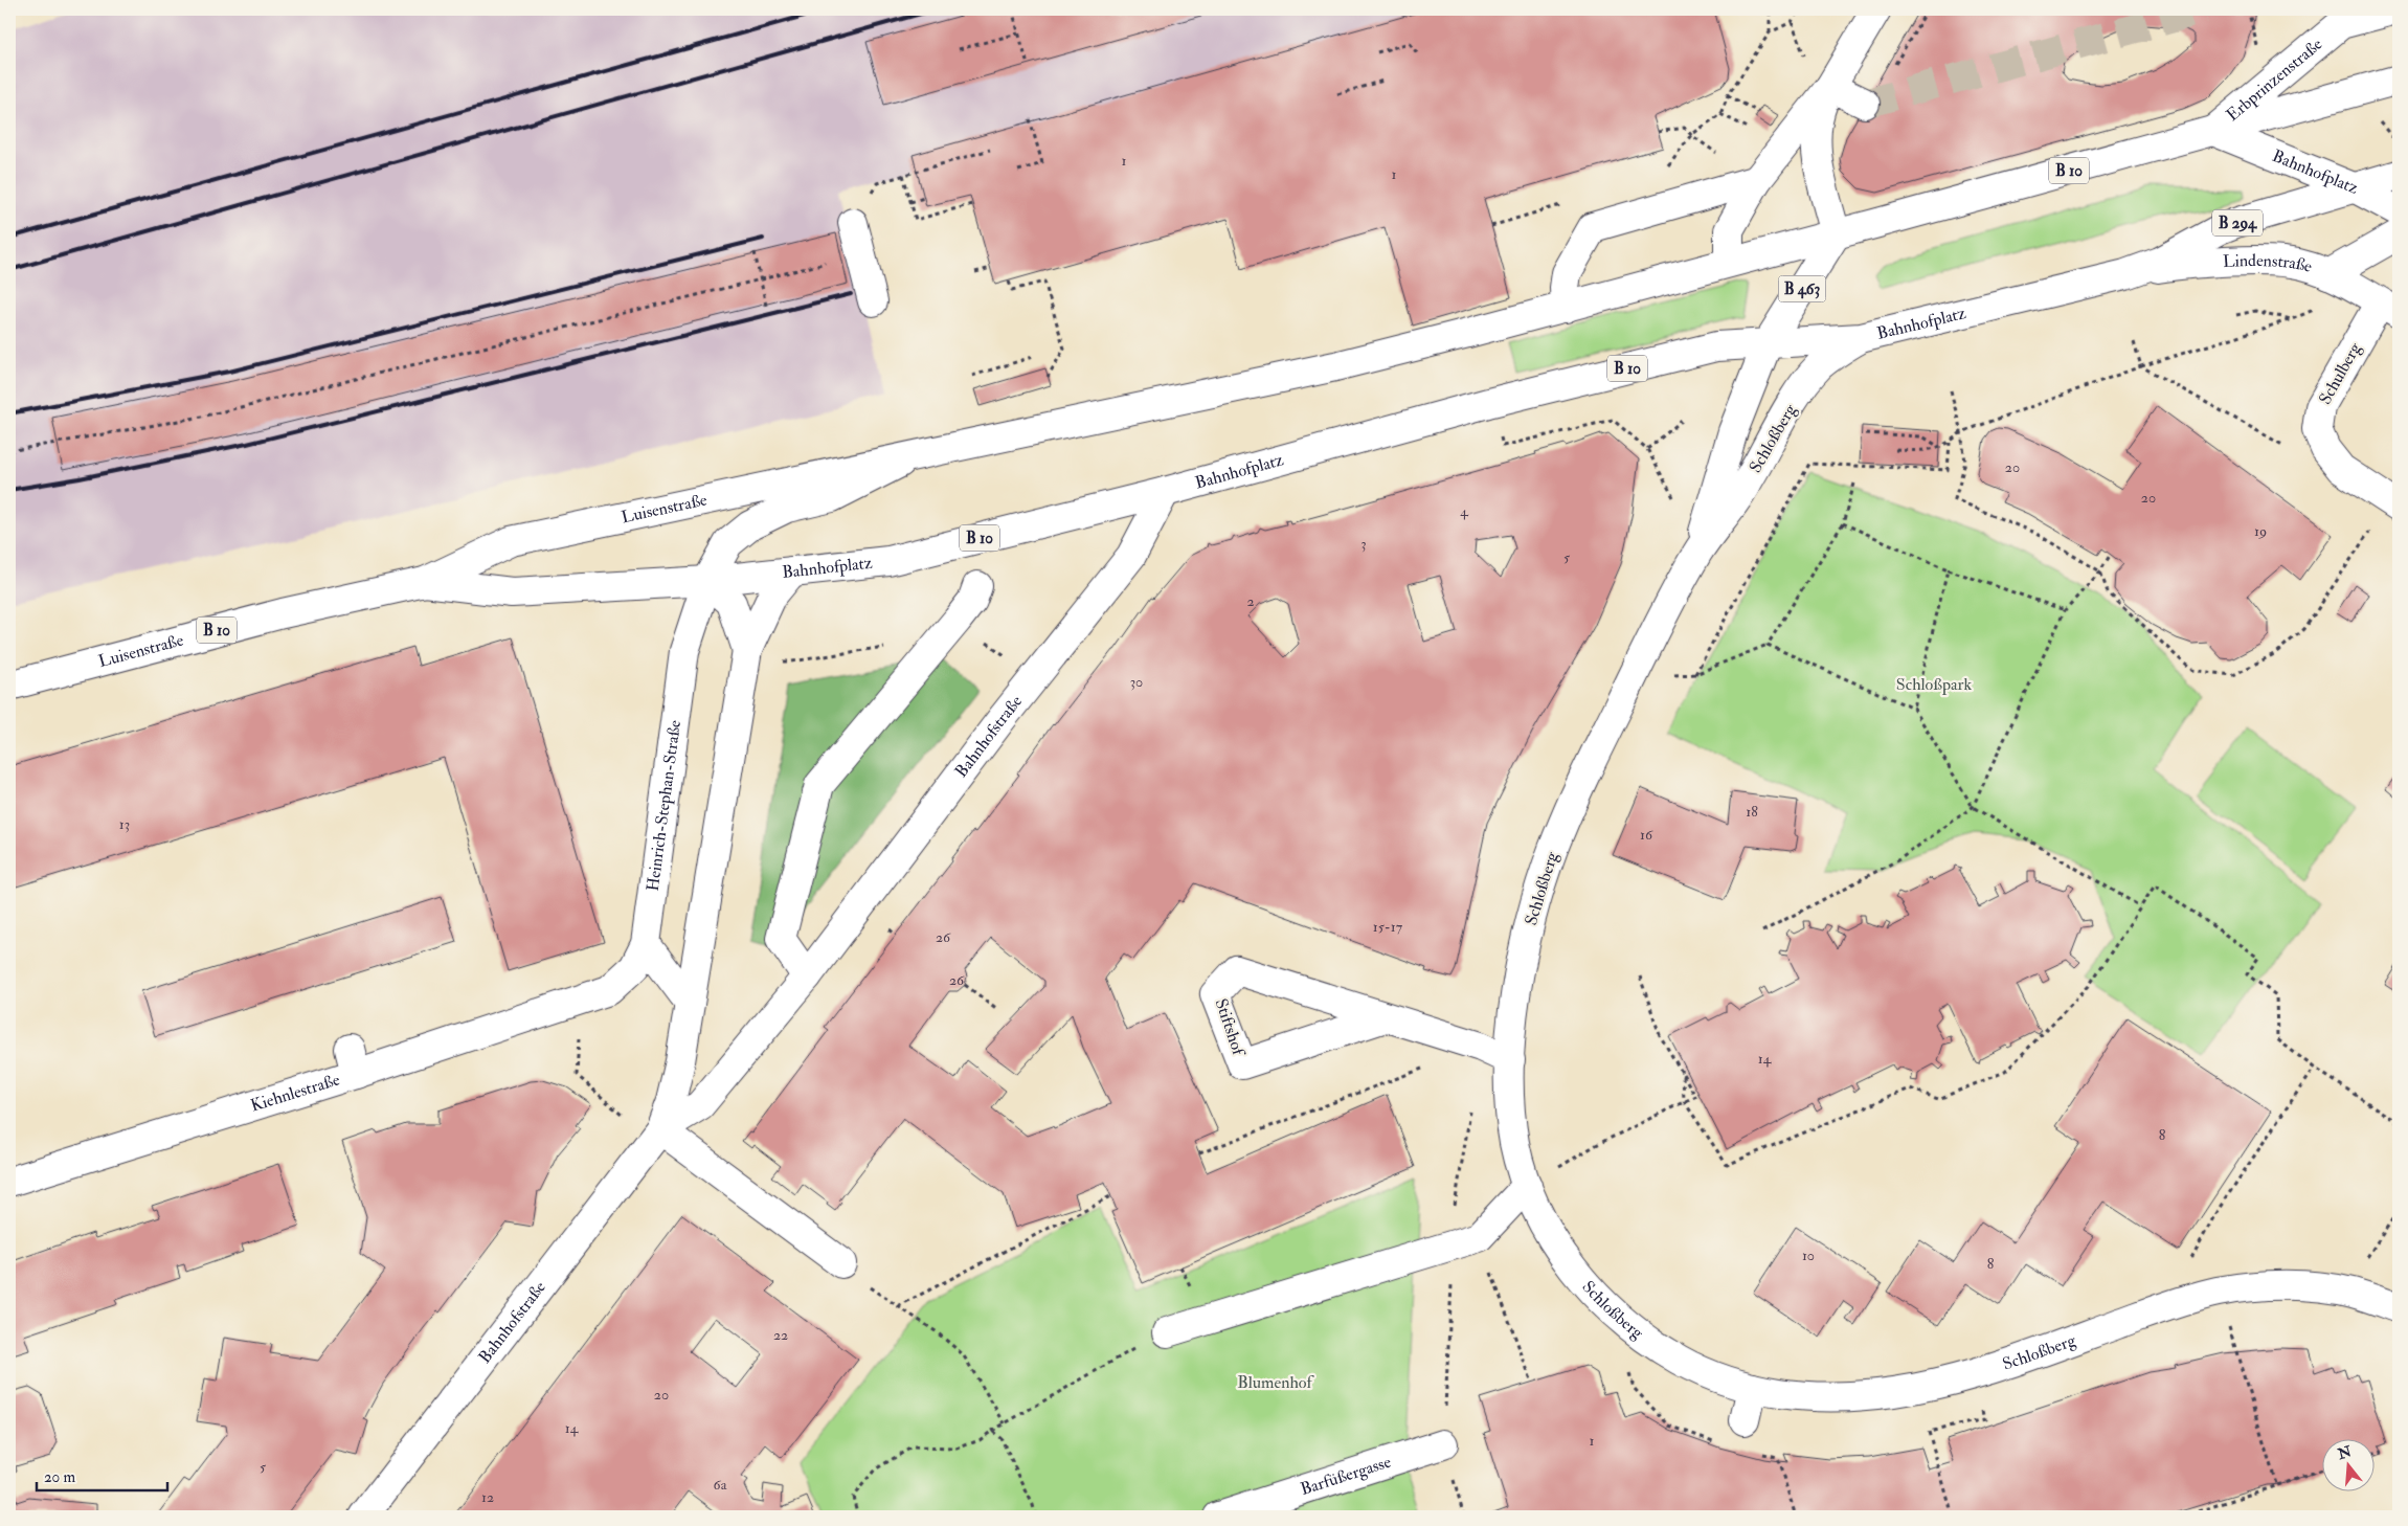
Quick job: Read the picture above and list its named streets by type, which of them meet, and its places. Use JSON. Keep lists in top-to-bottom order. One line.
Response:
{"streets":{"main road":["Erbprinzenstraße","B 10","Bahnhofplatz","B 294","Lindenstraße","B 463","Schulberg","Schloßberg","Luisenstraße","Bahnhofstraße","Heinrich-Stephan-Straße","Stiftshof","Kiehnlestraße","Barfüßergasse"]},"crossings":[["Erbprinzenstraße","B 10"],["Erbprinzenstraße","Bahnhofplatz"],["B 10","Bahnhofplatz"],["B 10","B 463"],["B 10","Luisenstraße"],["Bahnhofplatz","B 294"],["Bahnhofplatz","Lindenstraße"],["Bahnhofplatz","B 463"],["Bahnhofplatz","Schloßberg"],["Bahnhofplatz","Luisenstraße"],["Bahnhofplatz","Bahnhofstraße"],["Bahnhofplatz","Heinrich-Stephan-Straße"],["Lindenstraße","Schulberg"],["B 463","Schloßberg"],["Schloßberg","Stiftshof"],["Luisenstraße","Bahnhofstraße"],["Luisenstraße","Heinrich-Stephan-Straße"],["Bahnhofstraße","Heinrich-Stephan-Straße"],["Heinrich-Stephan-Straße","Kiehnlestraße"]],"parks":["Schloßpark","Blumenhof"],"house_numbers":["1","1","20","20","4","19","3","5","2","30","18","13","16","15-17","26","26","14","8","10","8","22","20","14","1","5","6a","12"],"scale_bar":"20 m","north":"top"}
